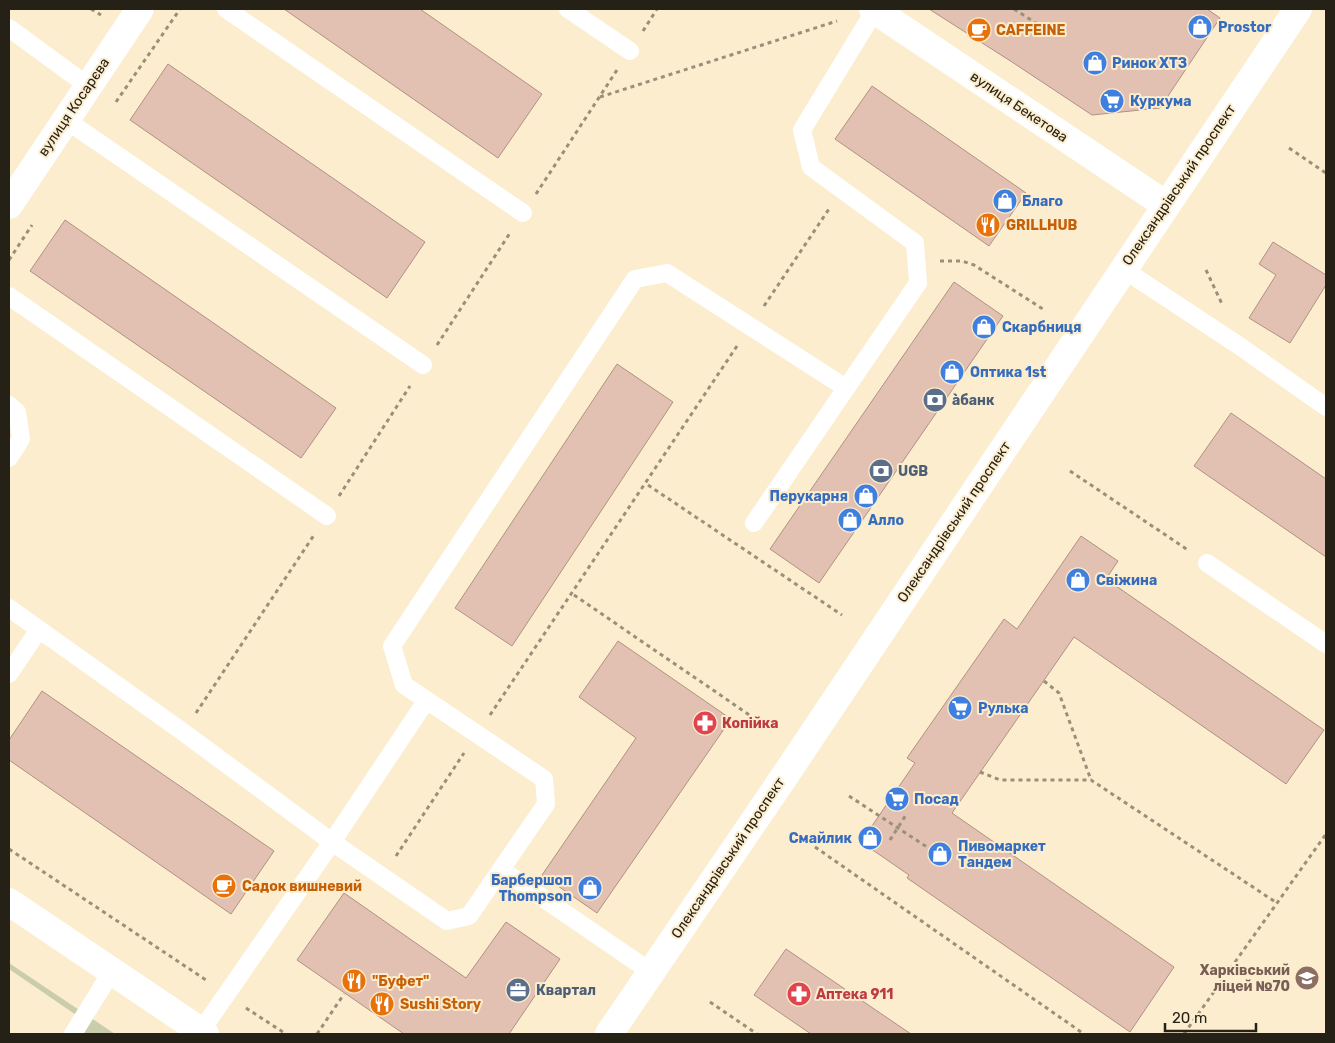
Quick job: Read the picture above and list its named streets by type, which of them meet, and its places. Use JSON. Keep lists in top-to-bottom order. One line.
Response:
{"streets":{"main road":["вулиця Косарєва","вулиця Бекетова","Олександрівський проспект"]},"crossings":[["вулиця Бекетова","Олександрівський проспект"]],"places":{"shop":["Prostor","Ринок ХТЗ","Благо","Скарбниця","Оптика 1st","Перукарня","Алло","Свіжина","Смайлик","Пивомаркет Тандем","Барбершоп Thompson"],"cafe":["CAFFEINE","Садок вишневий"],"supermarket":["Куркума","Рулька","Посад"],"restaurant":["GRILLHUB","\"Буфет\"","Sushi Story"],"bank":["а̀банк","UGB"],"pharmacy":["Копійка","Аптека 911"],"school or university":["Харківський ліцей №70"],"office":["Квартал"]},"scale_bar":"20 m"}
